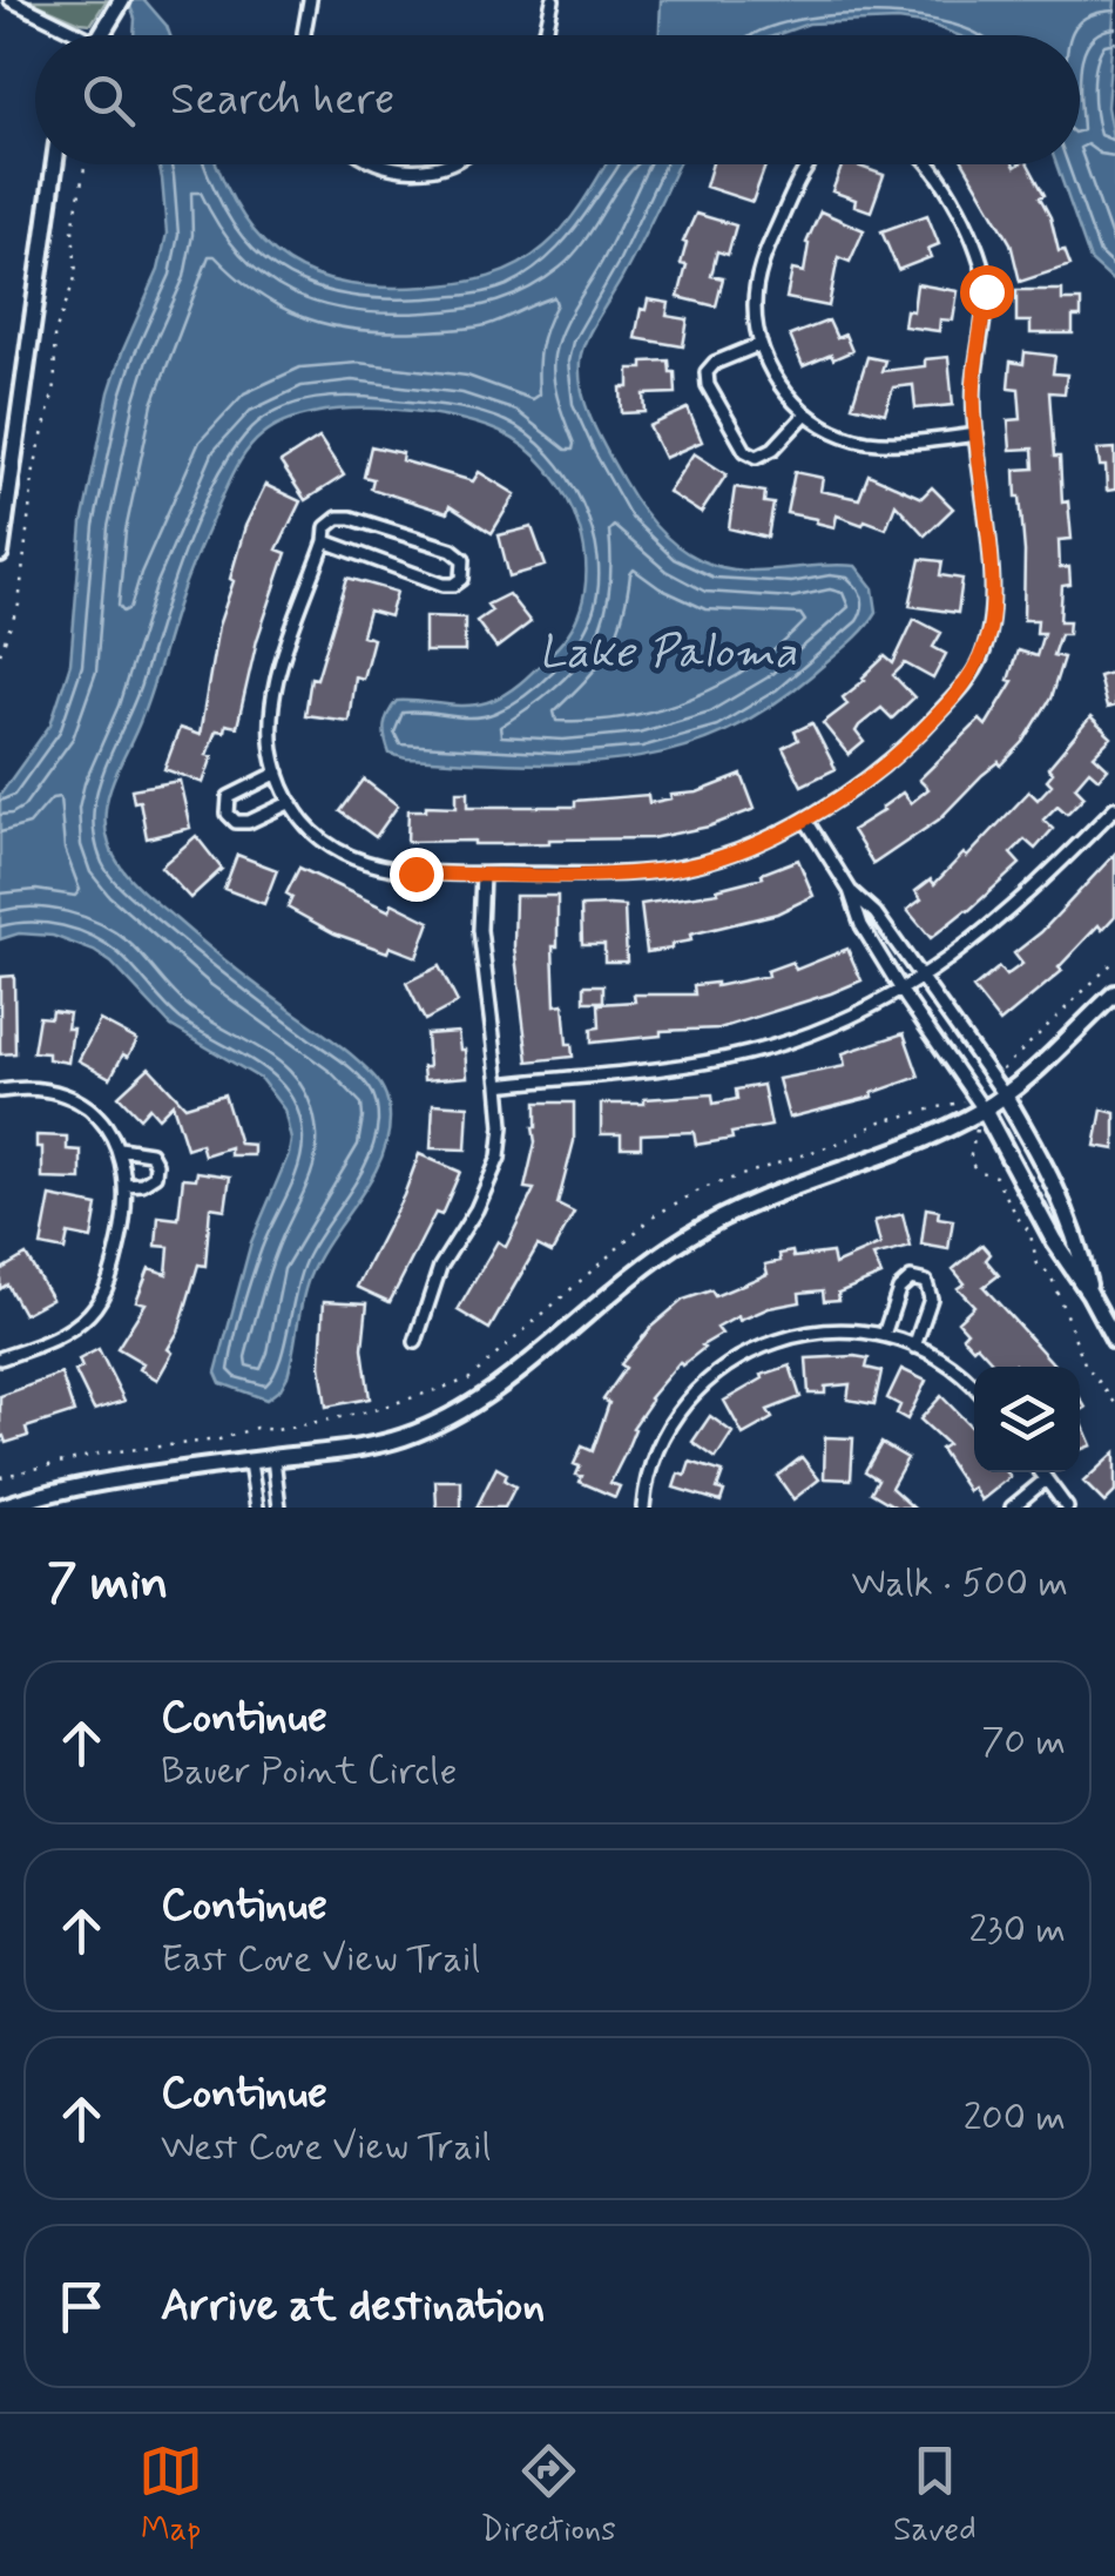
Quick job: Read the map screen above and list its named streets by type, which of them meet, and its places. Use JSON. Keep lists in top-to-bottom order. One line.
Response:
{"water":["Lake Paloma"],"page":{"search":"Search here","heading":["7 min","Walk · 500 m"],"list":[["Continue","Bauer Point Circle","70 m"],["Continue","East Cove View Trail","230 m"],["Continue","West Cove View Trail","200 m"],"Arrive at destination"],"nav":["Map","Directions","Saved"]}}
